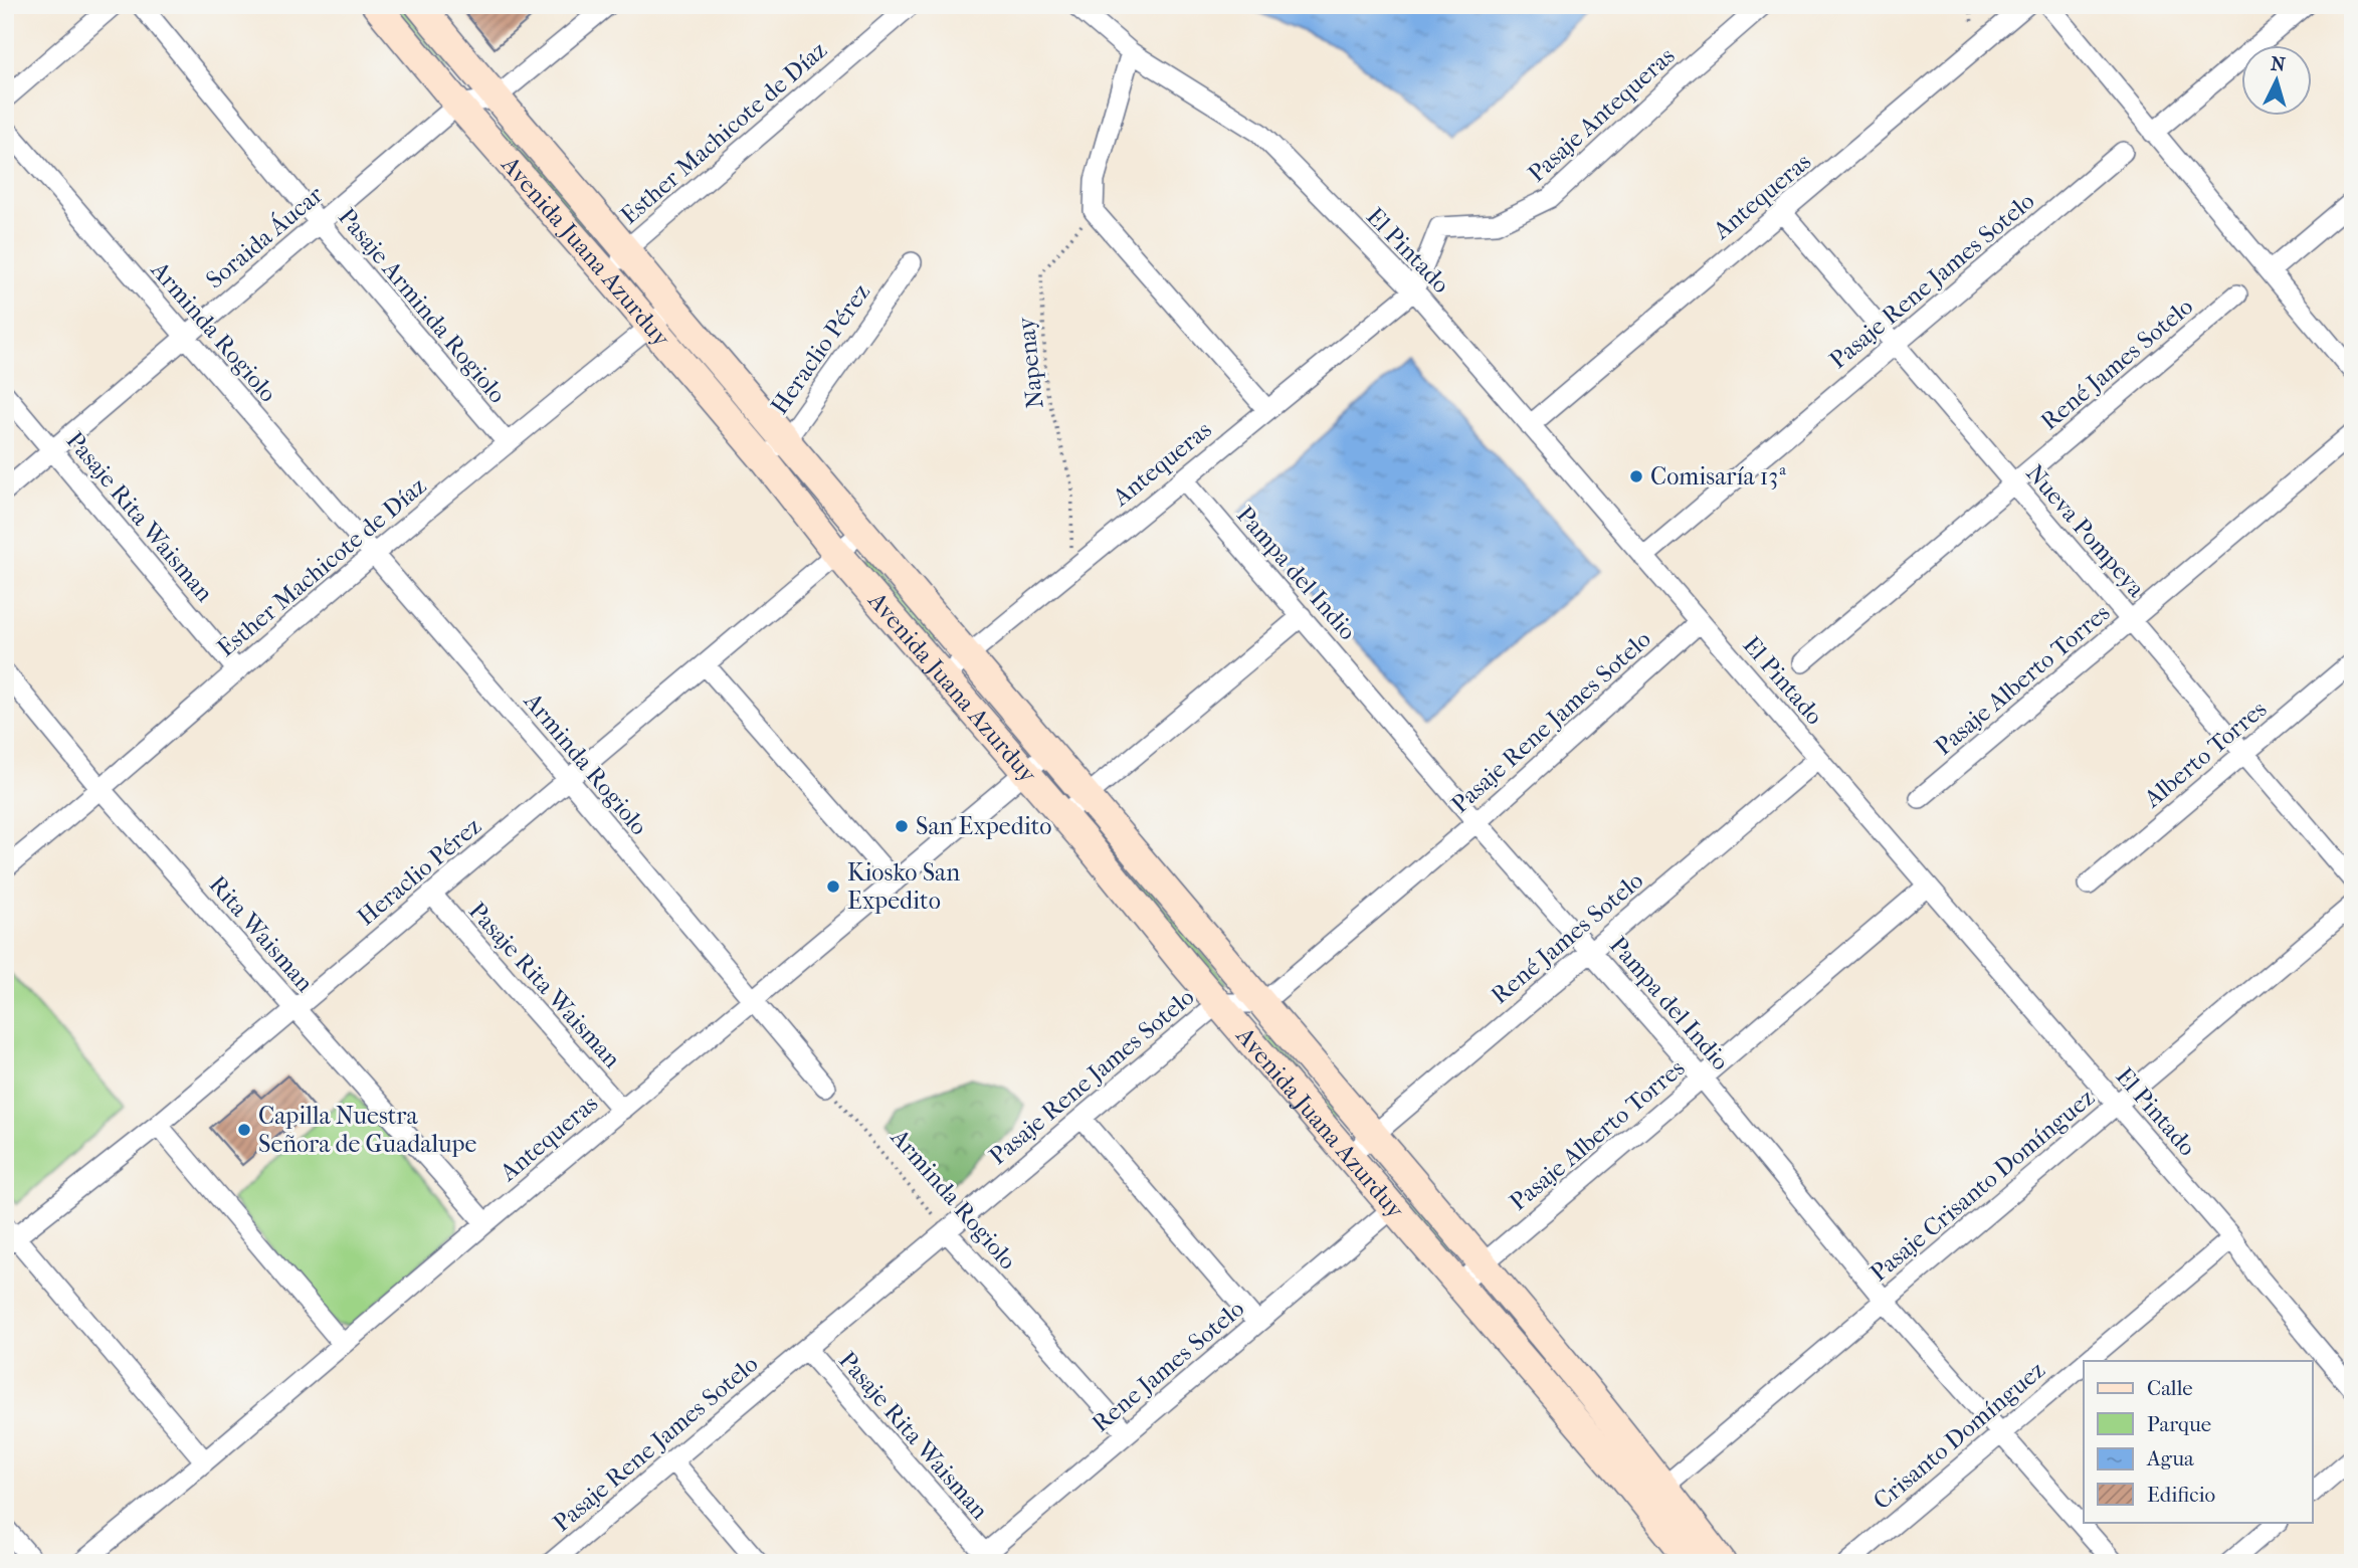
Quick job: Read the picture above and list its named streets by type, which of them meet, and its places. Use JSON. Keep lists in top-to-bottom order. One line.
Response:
{"streets":{"main road":["Avenida Juana Azurduy"],"street":["Pasaje Antequeras","Esther Machicote de Díaz","Antequeras","Soraida Áucar","El Pintado","Pasaje Rene James Sotelo","Pasaje Arminda Rogiolo","Arminda Rogiolo","Heraclio Pérez","René James Sotelo","Pasaje Rita Waisman","Nueva Pompeya","Pampa del Indio","Pasaje Alberto Torres","Alberto Torres","Rita Waisman","Pasaje Crisanto Domínguez","Rene James Sotelo","Crisanto Domínguez"],"path":["Napenay"]},"crossings":[["Pasaje Antequeras","Antequeras"],["Pasaje Antequeras","El Pintado"],["Esther Machicote de Díaz","Avenida Juana Azurduy"],["Esther Machicote de Díaz","Pasaje Arminda Rogiolo"],["Esther Machicote de Díaz","Arminda Rogiolo"],["Esther Machicote de Díaz","Pasaje Rita Waisman"],["Esther Machicote de Díaz","Rita Waisman"],["Antequeras","El Pintado"],["Antequeras","Avenida Juana Azurduy"],["Antequeras","Arminda Rogiolo"],["Antequeras","Napenay"],["Antequeras","Pasaje Rita Waisman"],["Antequeras","Nueva Pompeya"],["Antequeras","Pampa del Indio"],["Antequeras","Rita Waisman"],["Soraida Áucar","Avenida Juana Azurduy"],["Soraida Áucar","Pasaje Arminda Rogiolo"],["Soraida Áucar","Arminda Rogiolo"],["Soraida Áucar","Pasaje Rita Waisman"],["El Pintado","Pasaje Rene James Sotelo"],["El Pintado","René James Sotelo"],["El Pintado","Pasaje Alberto Torres"],["El Pintado","Pasaje Crisanto Domínguez"],["El Pintado","Crisanto Domínguez"],["Avenida Juana Azurduy","Pasaje Rene James Sotelo"],["Avenida Juana Azurduy","Heraclio Pérez"],["Avenida Juana Azurduy","René James Sotelo"],["Avenida Juana Azurduy","Pasaje Alberto Torres"],["Avenida Juana Azurduy","Pasaje Crisanto Domínguez"],["Avenida Juana Azurduy","Rene James Sotelo"],["Pasaje Rene James Sotelo","Arminda Rogiolo"],["Pasaje Rene James Sotelo","Pasaje Rita Waisman"],["Pasaje Rene James Sotelo","Nueva Pompeya"],["Pasaje Rene James Sotelo","Pampa del Indio"],["Arminda Rogiolo","Heraclio Pérez"],["Arminda Rogiolo","Rene James Sotelo"],["Heraclio Pérez","Pasaje Rita Waisman"],["Heraclio Pérez","Rita Waisman"],["René James Sotelo","Nueva Pompeya"],["René James Sotelo","Pampa del Indio"],["Pasaje Rita Waisman","Rene James Sotelo"],["Nueva Pompeya","Pasaje Alberto Torres"],["Nueva Pompeya","Alberto Torres"],["Pampa del Indio","Pasaje Alberto Torres"],["Pampa del Indio","Pasaje Crisanto Domínguez"],["Pampa del Indio","Crisanto Domínguez"]],"places":["Comisaría 13ª","San Expedito","Kiosko San Expedito","Capilla Nuestra Señora de Guadalupe"],"legend":["Calle","Parque","Agua","Edificio"],"north":"top"}
